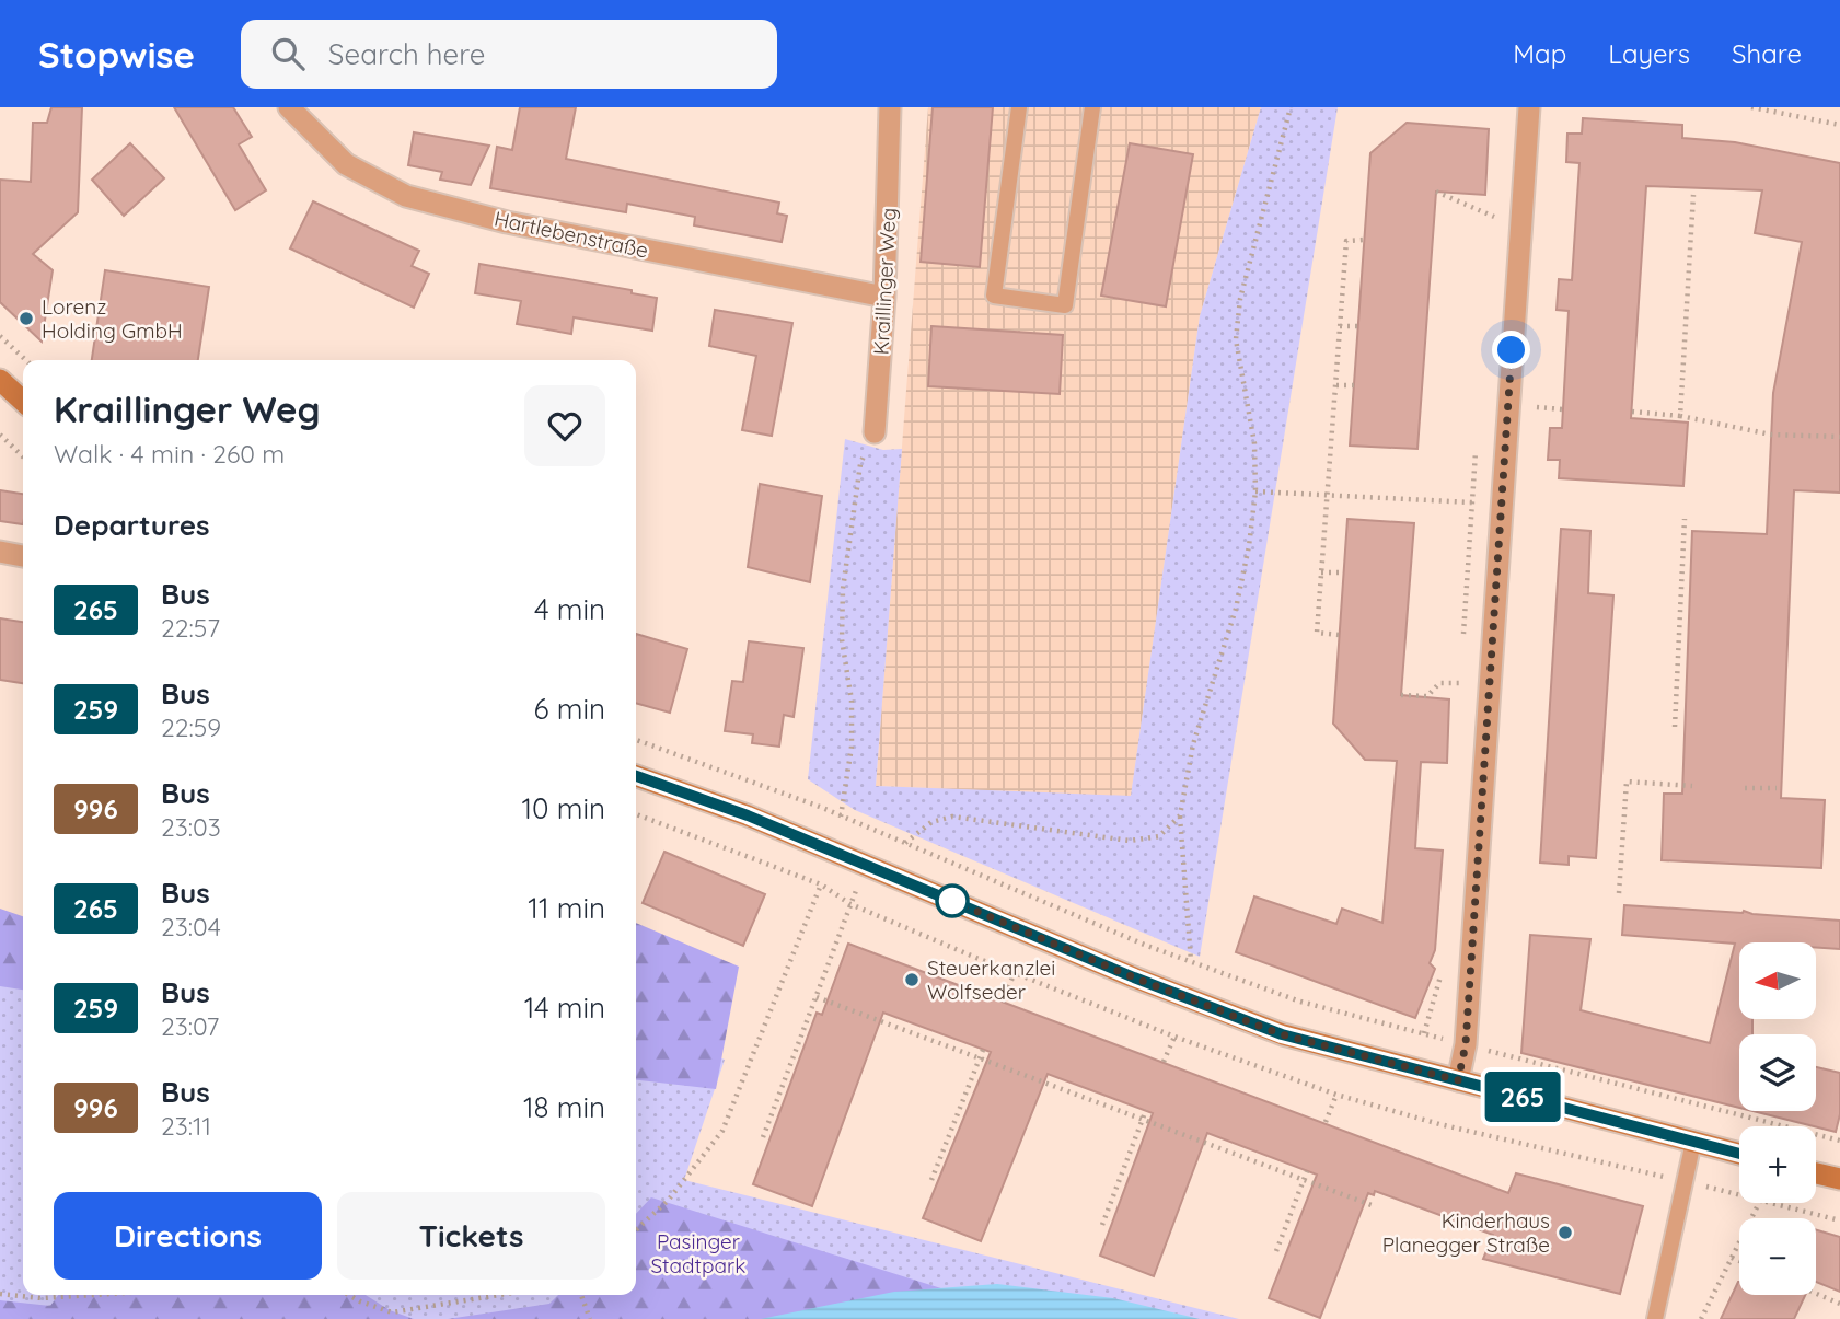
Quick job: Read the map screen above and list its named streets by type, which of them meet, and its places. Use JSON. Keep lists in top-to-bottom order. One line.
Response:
{"streets":{"street":["Hartlebenstraße","Kraillinger Weg"]},"crossings":[["Hartlebenstraße","Kraillinger Weg"]],"parks":["Pasinger Stadtpark"],"places":["Lorenz Holding GmbH","Steuerkanzlei Wolfseder","Kinderhaus Planegger Straße"],"lines":["bus line 265"],"north":"left","page":{"header":"Stopwise","search":"Search here","nav":["Map","Layers","Share"],"on_map":"265","heading":[["Kraillinger Weg","Walk · 4 min · 260 m"],"Departures"],"list":[{"mark":"265","name":"Bus","note":"22:57","value":"4 min"},{"mark":"259","name":"Bus","note":"22:59","value":"6 min"},{"mark":"996","name":"Bus","note":"23:03","value":"10 min"},{"mark":"265","name":"Bus","note":"23:04","value":"11 min"},{"mark":"259","name":"Bus","note":"23:07","value":"14 min"},{"mark":"996","name":"Bus","note":"23:11","value":"18 min"}],"map_buttons":["+","−"],"buttons":["Directions","Tickets"]}}
